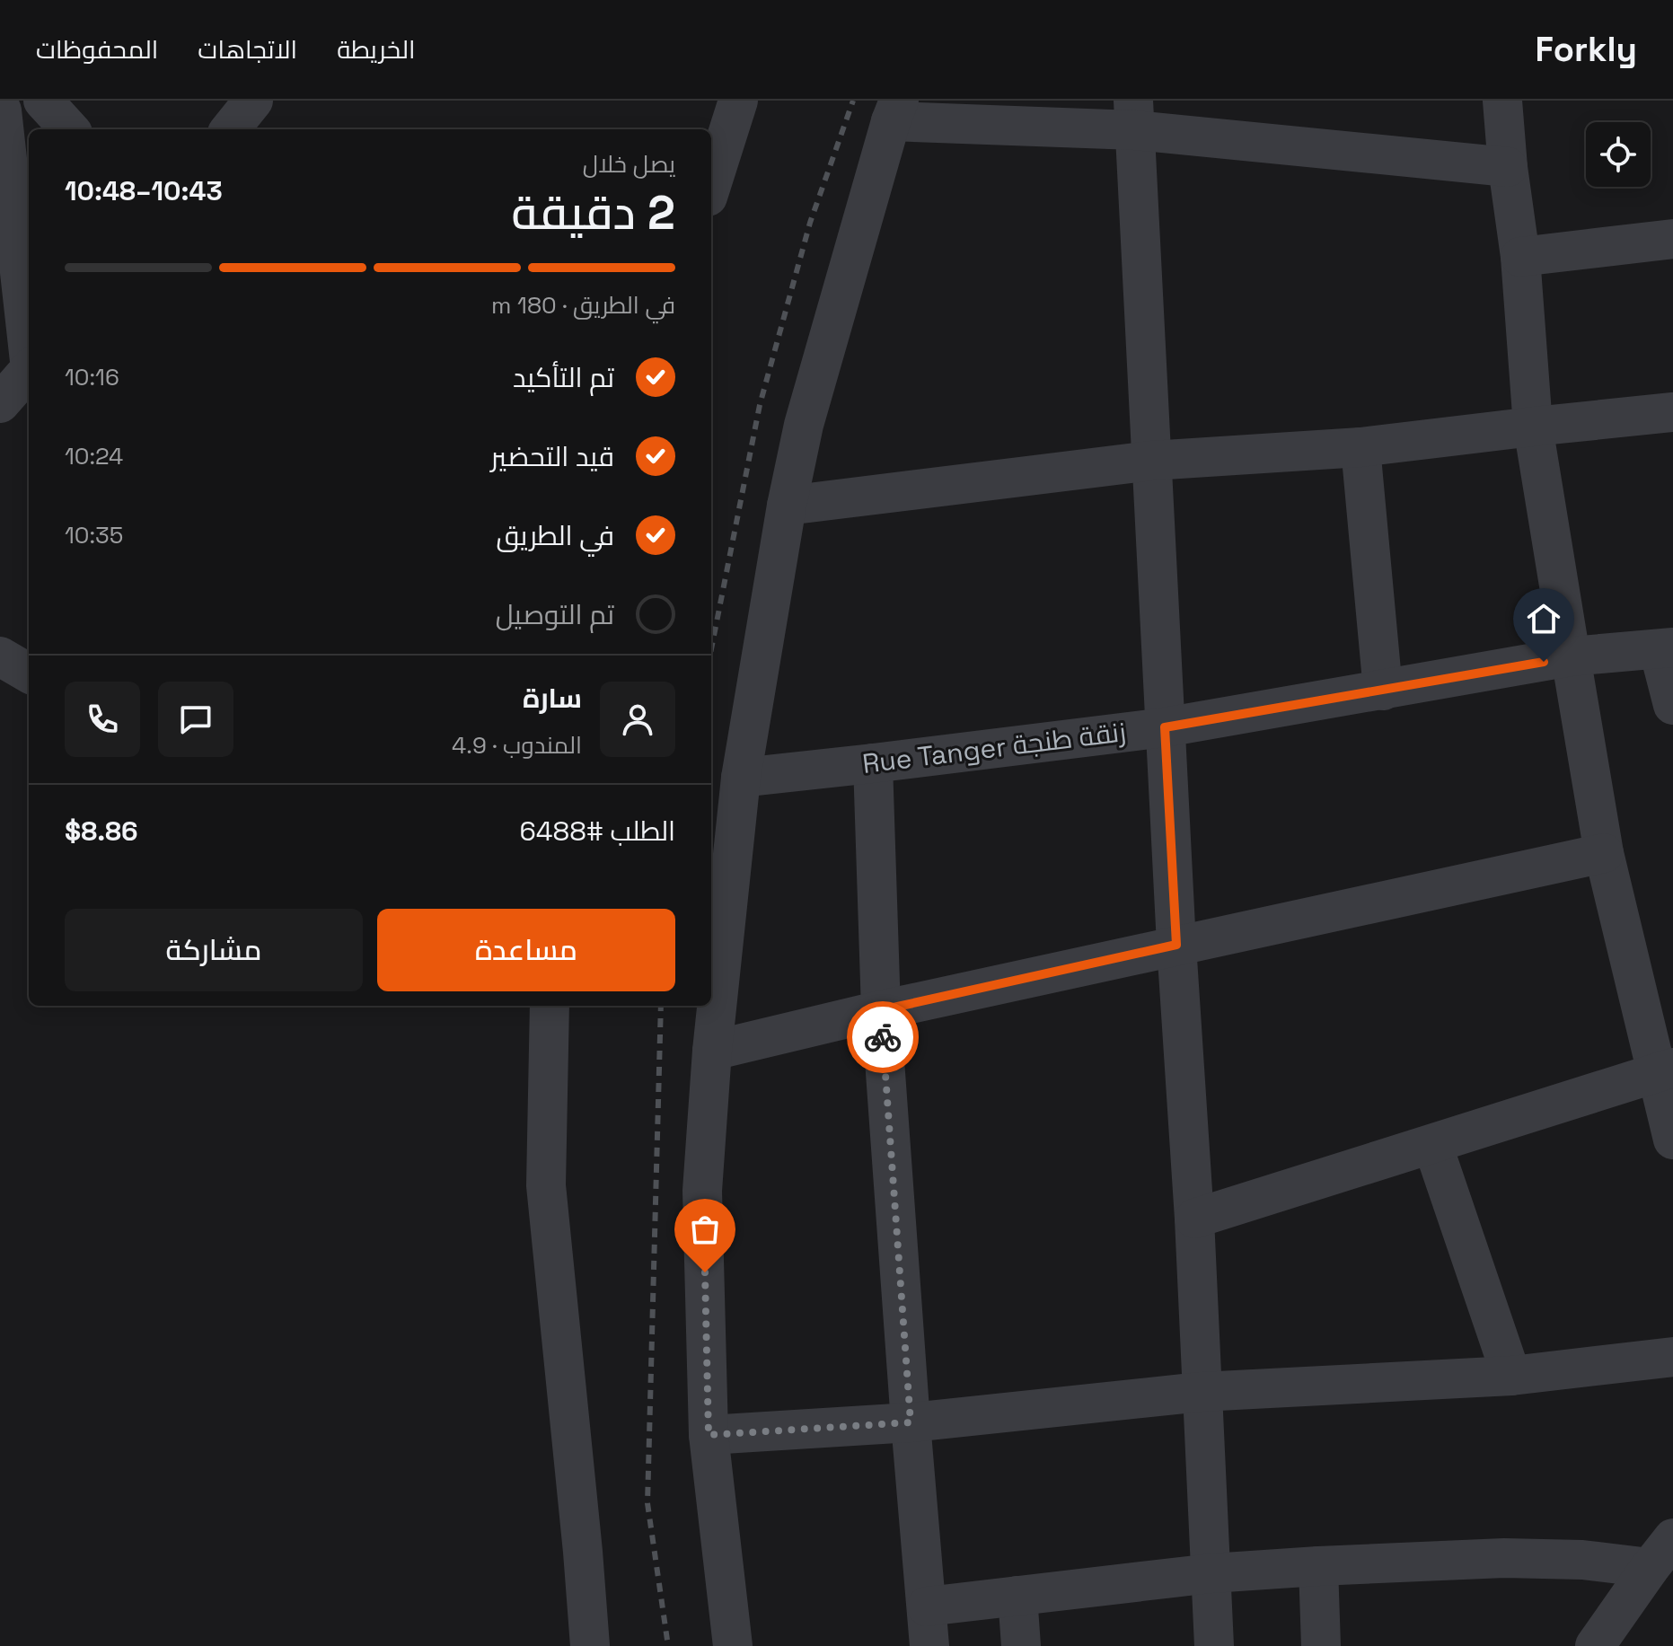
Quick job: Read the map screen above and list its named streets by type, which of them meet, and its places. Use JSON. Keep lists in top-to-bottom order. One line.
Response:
{"streets":{"street":["Rue Tanger زنقة طنجة"]},"page":{"header":"Forkly","nav":["الخريطة","الاتجاهات","المحفوظات"],"heading":["2 دقيقة","يصل خلال","10:43–10:48"],"panel":["سارة","المندوب · 4.9","الطلب #6488","$8.86"],"bar":"في الطريق · 180 m","list":[["تم التأكيد","10:16"],["قيد التحضير","10:24"],["في الطريق","10:35"],"تم التوصيل"],"buttons":["مساعدة","مشاركة"]}}
